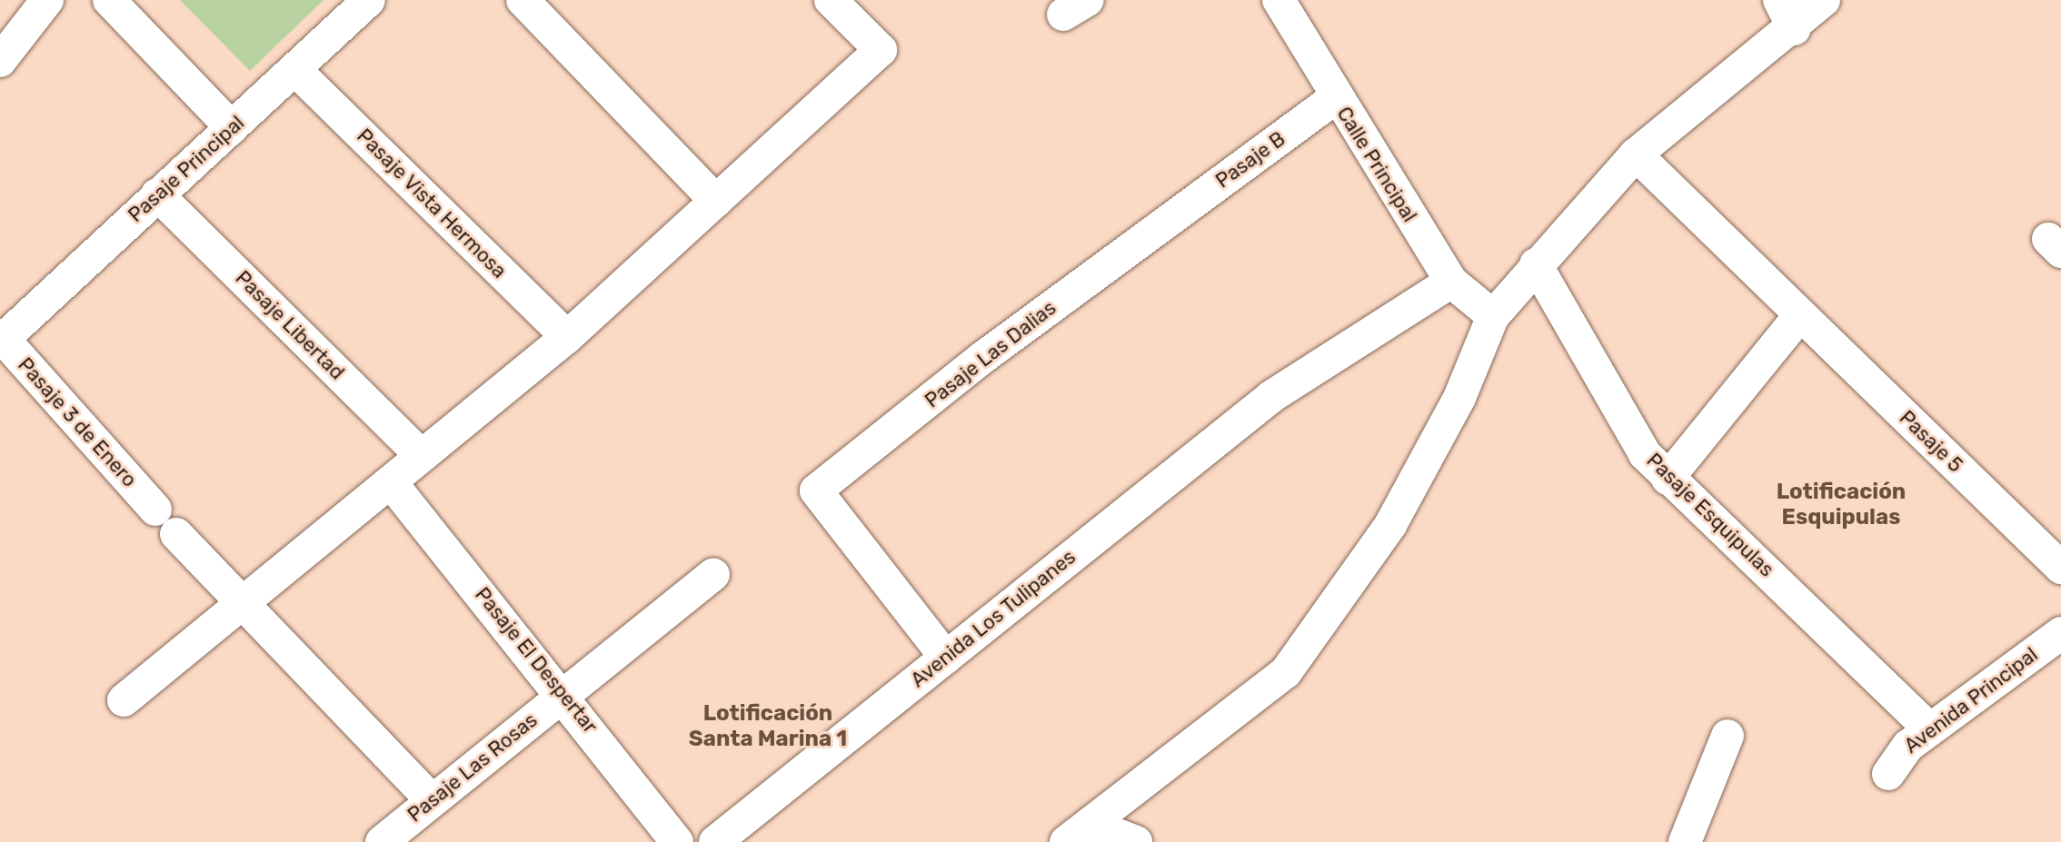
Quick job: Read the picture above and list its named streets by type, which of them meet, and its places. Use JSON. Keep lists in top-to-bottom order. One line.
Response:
{"streets":{"street":["Pasaje B","Calle Principal","Pasaje Principal","Pasaje Vista Hermosa","Pasaje Libertad","Pasaje Las Dalias","Pasaje 3 de Enero","Pasaje 5","Pasaje Esquipulas","Avenida Los Tulipanes","Pasaje El Despertar","Avenida Principal","Pasaje Las Rosas"]},"crossings":[["Pasaje B","Calle Principal"],["Pasaje B","Pasaje Las Dalias"],["Calle Principal","Avenida Los Tulipanes"],["Pasaje Principal","Pasaje Vista Hermosa"],["Pasaje Principal","Pasaje Libertad"],["Pasaje Principal","Pasaje 3 de Enero"],["Pasaje Las Dalias","Avenida Los Tulipanes"],["Pasaje Esquipulas","Avenida Principal"],["Pasaje El Despertar","Pasaje Las Rosas"]],"districts":["Lotificación Esquipulas","Lotificación Santa Marina 1"]}
